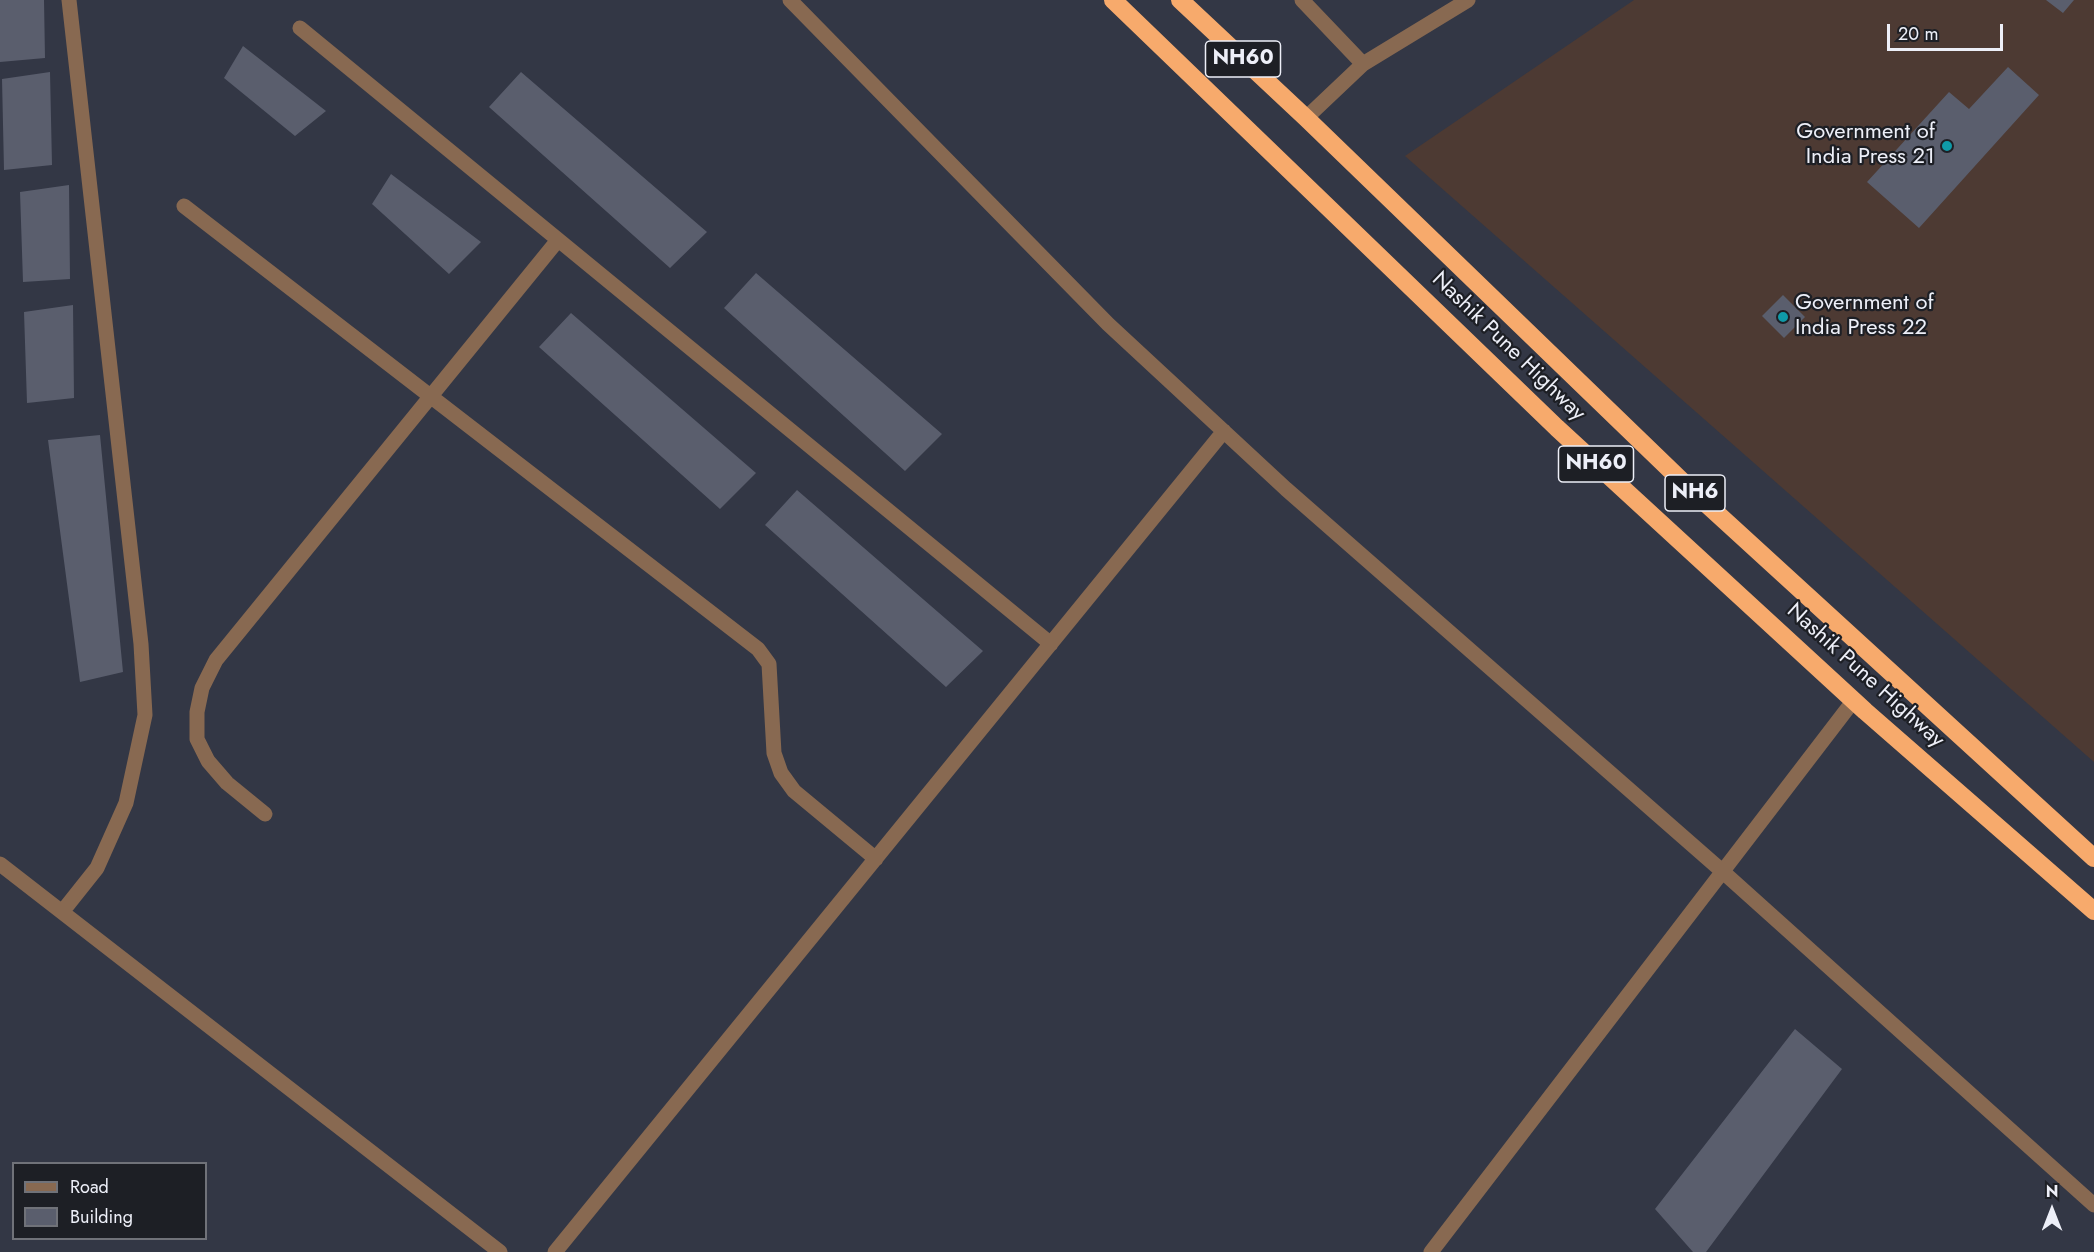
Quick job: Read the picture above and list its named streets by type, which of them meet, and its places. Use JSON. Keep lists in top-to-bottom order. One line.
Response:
{"streets":{"highway":["NH60","Nashik Pune Highway","NH6"]},"places":["Government of India Press 21","Government of India Press 22"],"legend":["Road","Building"],"scale_bar":"20 m","north":"top"}
